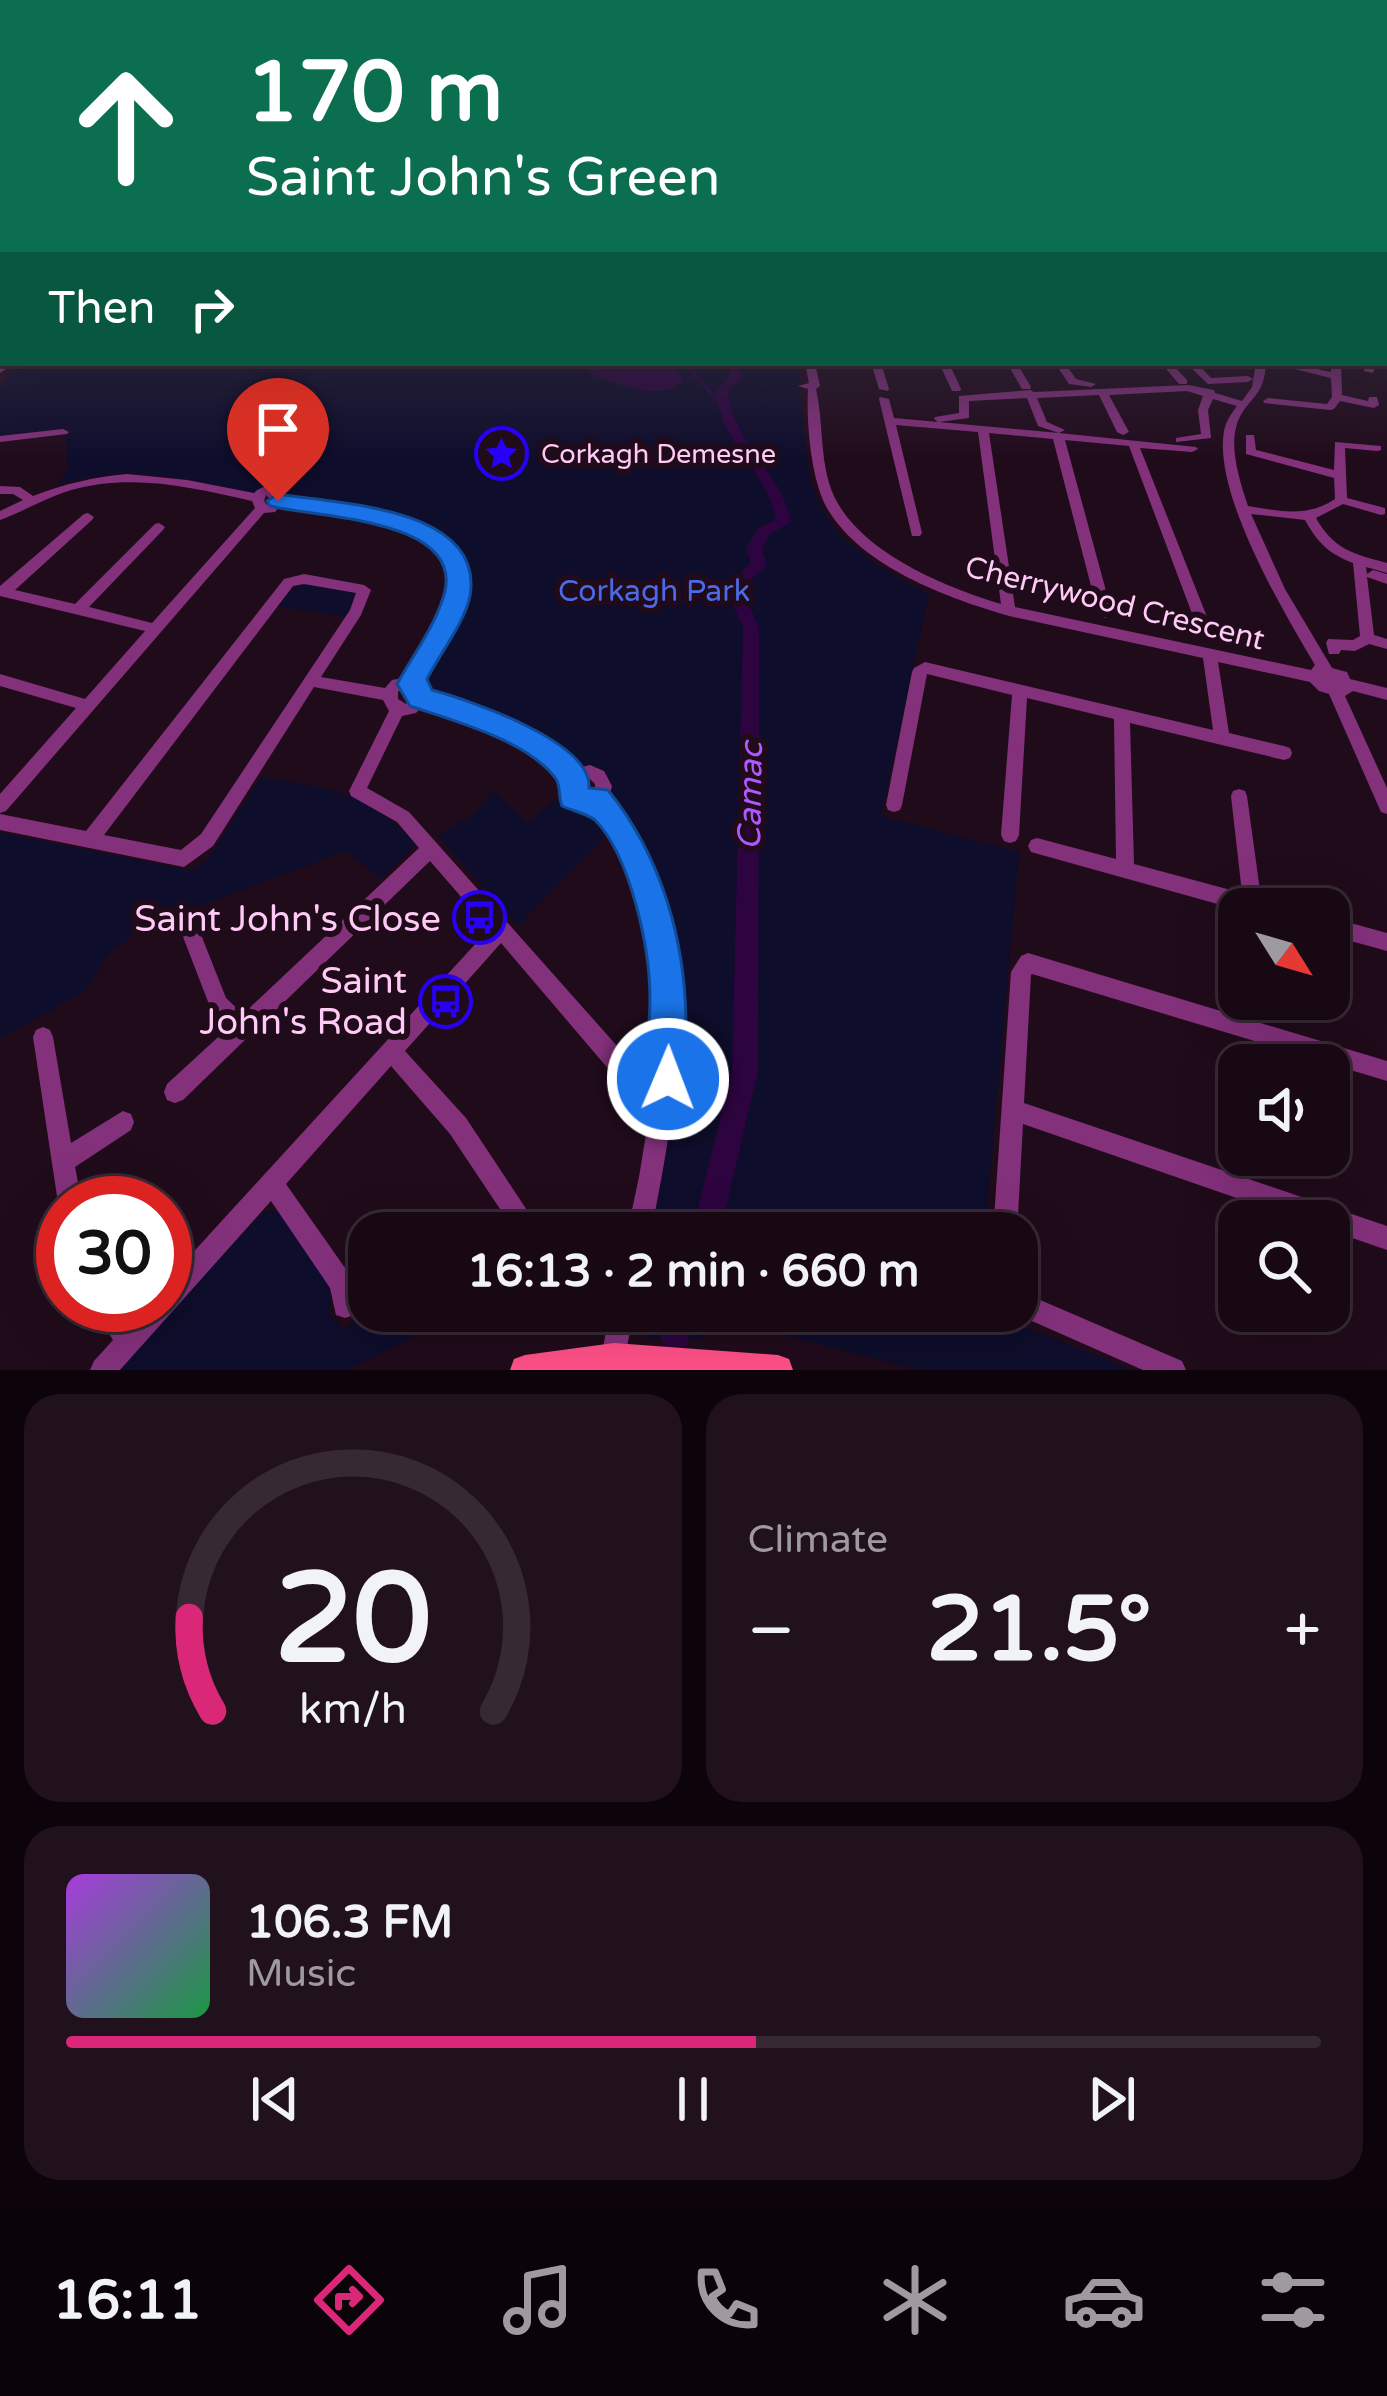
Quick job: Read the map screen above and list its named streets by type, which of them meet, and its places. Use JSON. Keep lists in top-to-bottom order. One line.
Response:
{"streets":{"street":["Cherrywood Crescent"]},"water":["Camac"],"parks":["Corkagh Park"],"places":{"place":["Corkagh Demesne"],"bus stop":["Saint John's Close","Saint John's Road"]},"north":"bottom right","page":{"turn":["170 m","Saint John's Green"],"then":"Then","limit":"30","trip":"16:13 · 2 min · 660 m","tile":"Climate","heat":["−","21.5°","+"],"song":["106.3 FM","Music"],"tabs":"16:11","gauge":["20","km/h"]}}
